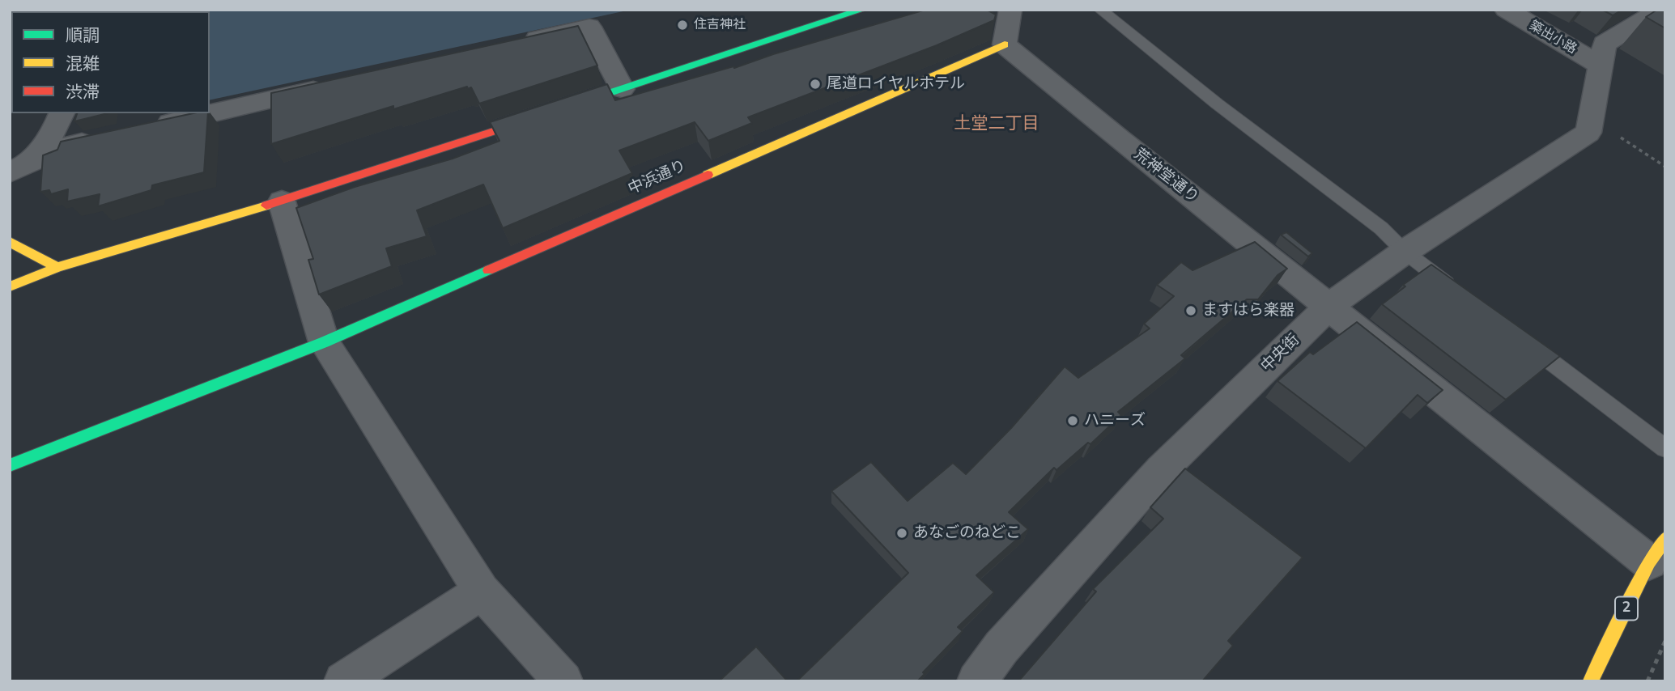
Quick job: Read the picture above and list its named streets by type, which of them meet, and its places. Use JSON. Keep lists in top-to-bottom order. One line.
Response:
{"streets":{"main road":["中浜通り","2"],"street":["築出小路","荒神堂通り","中央街"]},"crossings":[["築出小路","中央街"],["荒神堂通り","中浜通り"],["荒神堂通り","中央街"],["荒神堂通り","2"]],"districts":["土堂二丁目"],"places":["住吉神社","尾道ロイヤルホテル","ますはら楽器","ハニーズ","あなごのねどこ"],"legend":["順調","混雑","渋滞"]}
